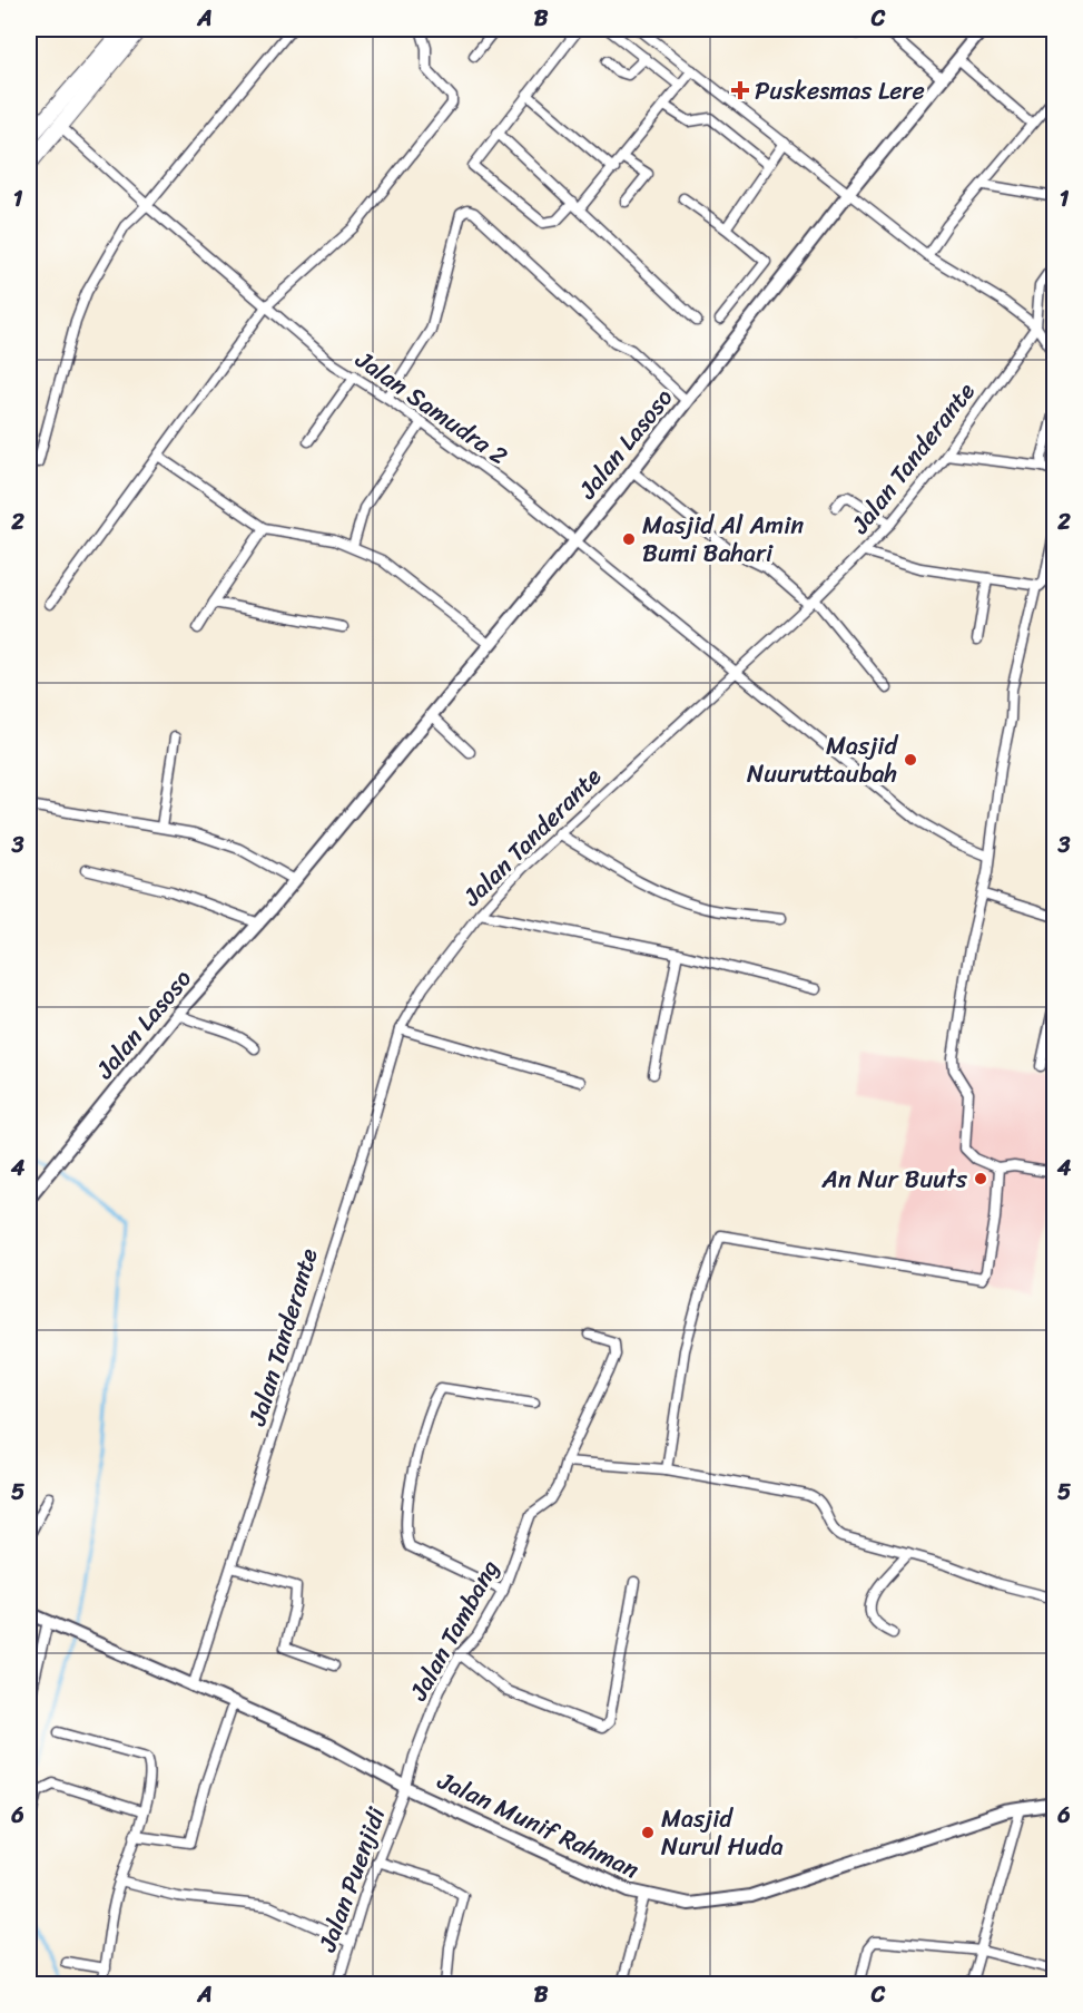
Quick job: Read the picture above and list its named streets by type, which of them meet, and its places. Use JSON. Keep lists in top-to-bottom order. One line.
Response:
{"streets":{"street":["Jalan Samudra 2","Jalan Lasoso","Jalan Tanderante","Jalan Tambang","Jalan Munif Rahman","Jalan Puenjidi"]},"crossings":[["Jalan Samudra 2","Jalan Lasoso"],["Jalan Samudra 2","Jalan Tanderante"],["Jalan Tanderante","Jalan Munif Rahman"],["Jalan Tambang","Jalan Munif Rahman"],["Jalan Tambang","Jalan Puenjidi"],["Jalan Munif Rahman","Jalan Puenjidi"]],"places":{"health":["Puskesmas Lere"],"other":["Masjid Al Amin Bumi Bahari","Masjid Nuuruttaubah","An Nur Buuts","Masjid Nurul Huda"]},"grid":{"columns":["A","B","C"],"rows":["1","2","3","4","5","6"]}}
